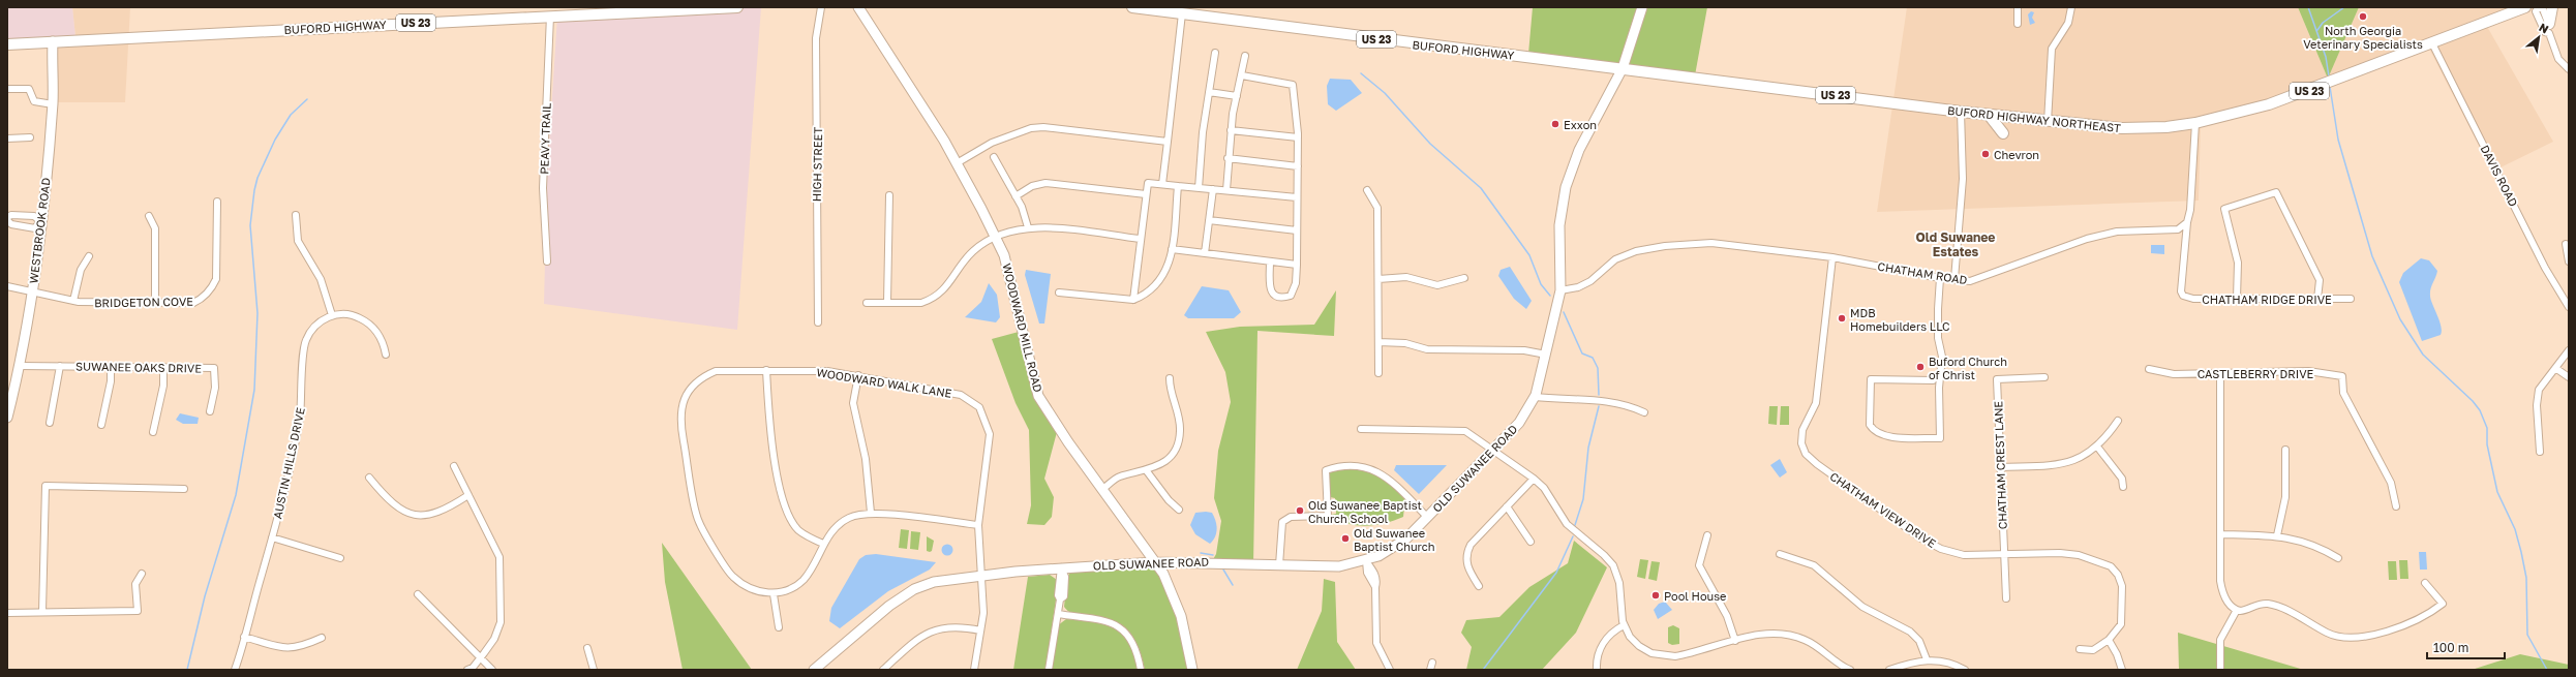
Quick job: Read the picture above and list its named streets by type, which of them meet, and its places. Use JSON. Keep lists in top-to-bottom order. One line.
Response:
{"streets":{"main road":["US 23","BUFORD HIGHWAY","BUFORD HIGHWAY NORTHEAST"],"street":["PEAVY TRAIL","HIGH STREET","DAVIS ROAD","WESTBROOK ROAD","CHATHAM ROAD","CHATHAM RIDGE DRIVE","BRIDGETON COVE","WOODWARD MILL ROAD","SUWANEE OAKS DRIVE","CASTLEBERRY DRIVE","WOODWARD WALK LANE","AUSTIN HILLS DRIVE","CHATHAM CREST LANE","OLD SUWANEE ROAD","CHATHAM VIEW DRIVE"]},"crossings":[["BUFORD HIGHWAY","BUFORD HIGHWAY NORTHEAST"],["BUFORD HIGHWAY","PEAVY TRAIL"],["BUFORD HIGHWAY","WESTBROOK ROAD"],["BUFORD HIGHWAY","OLD SUWANEE ROAD"],["BUFORD HIGHWAY NORTHEAST","DAVIS ROAD"],["BUFORD HIGHWAY NORTHEAST","OLD SUWANEE ROAD"],["WESTBROOK ROAD","BRIDGETON COVE"],["WESTBROOK ROAD","SUWANEE OAKS DRIVE"],["CHATHAM ROAD","CHATHAM RIDGE DRIVE"],["CHATHAM ROAD","OLD SUWANEE ROAD"],["CHATHAM ROAD","CHATHAM VIEW DRIVE"],["WOODWARD MILL ROAD","OLD SUWANEE ROAD"],["WOODWARD WALK LANE","OLD SUWANEE ROAD"],["CHATHAM CREST LANE","CHATHAM VIEW DRIVE"]],"districts":["Old Suwanee Estates"],"places":["North Georgia Veterinary Specialists","Exxon","Chevron","MDB Homebuilders LLC","Buford Church of Christ","Old Suwanee Baptist Church School","Old Suwanee Baptist Church","Pool House"],"scale_bar":"100 m","north":"top right"}
